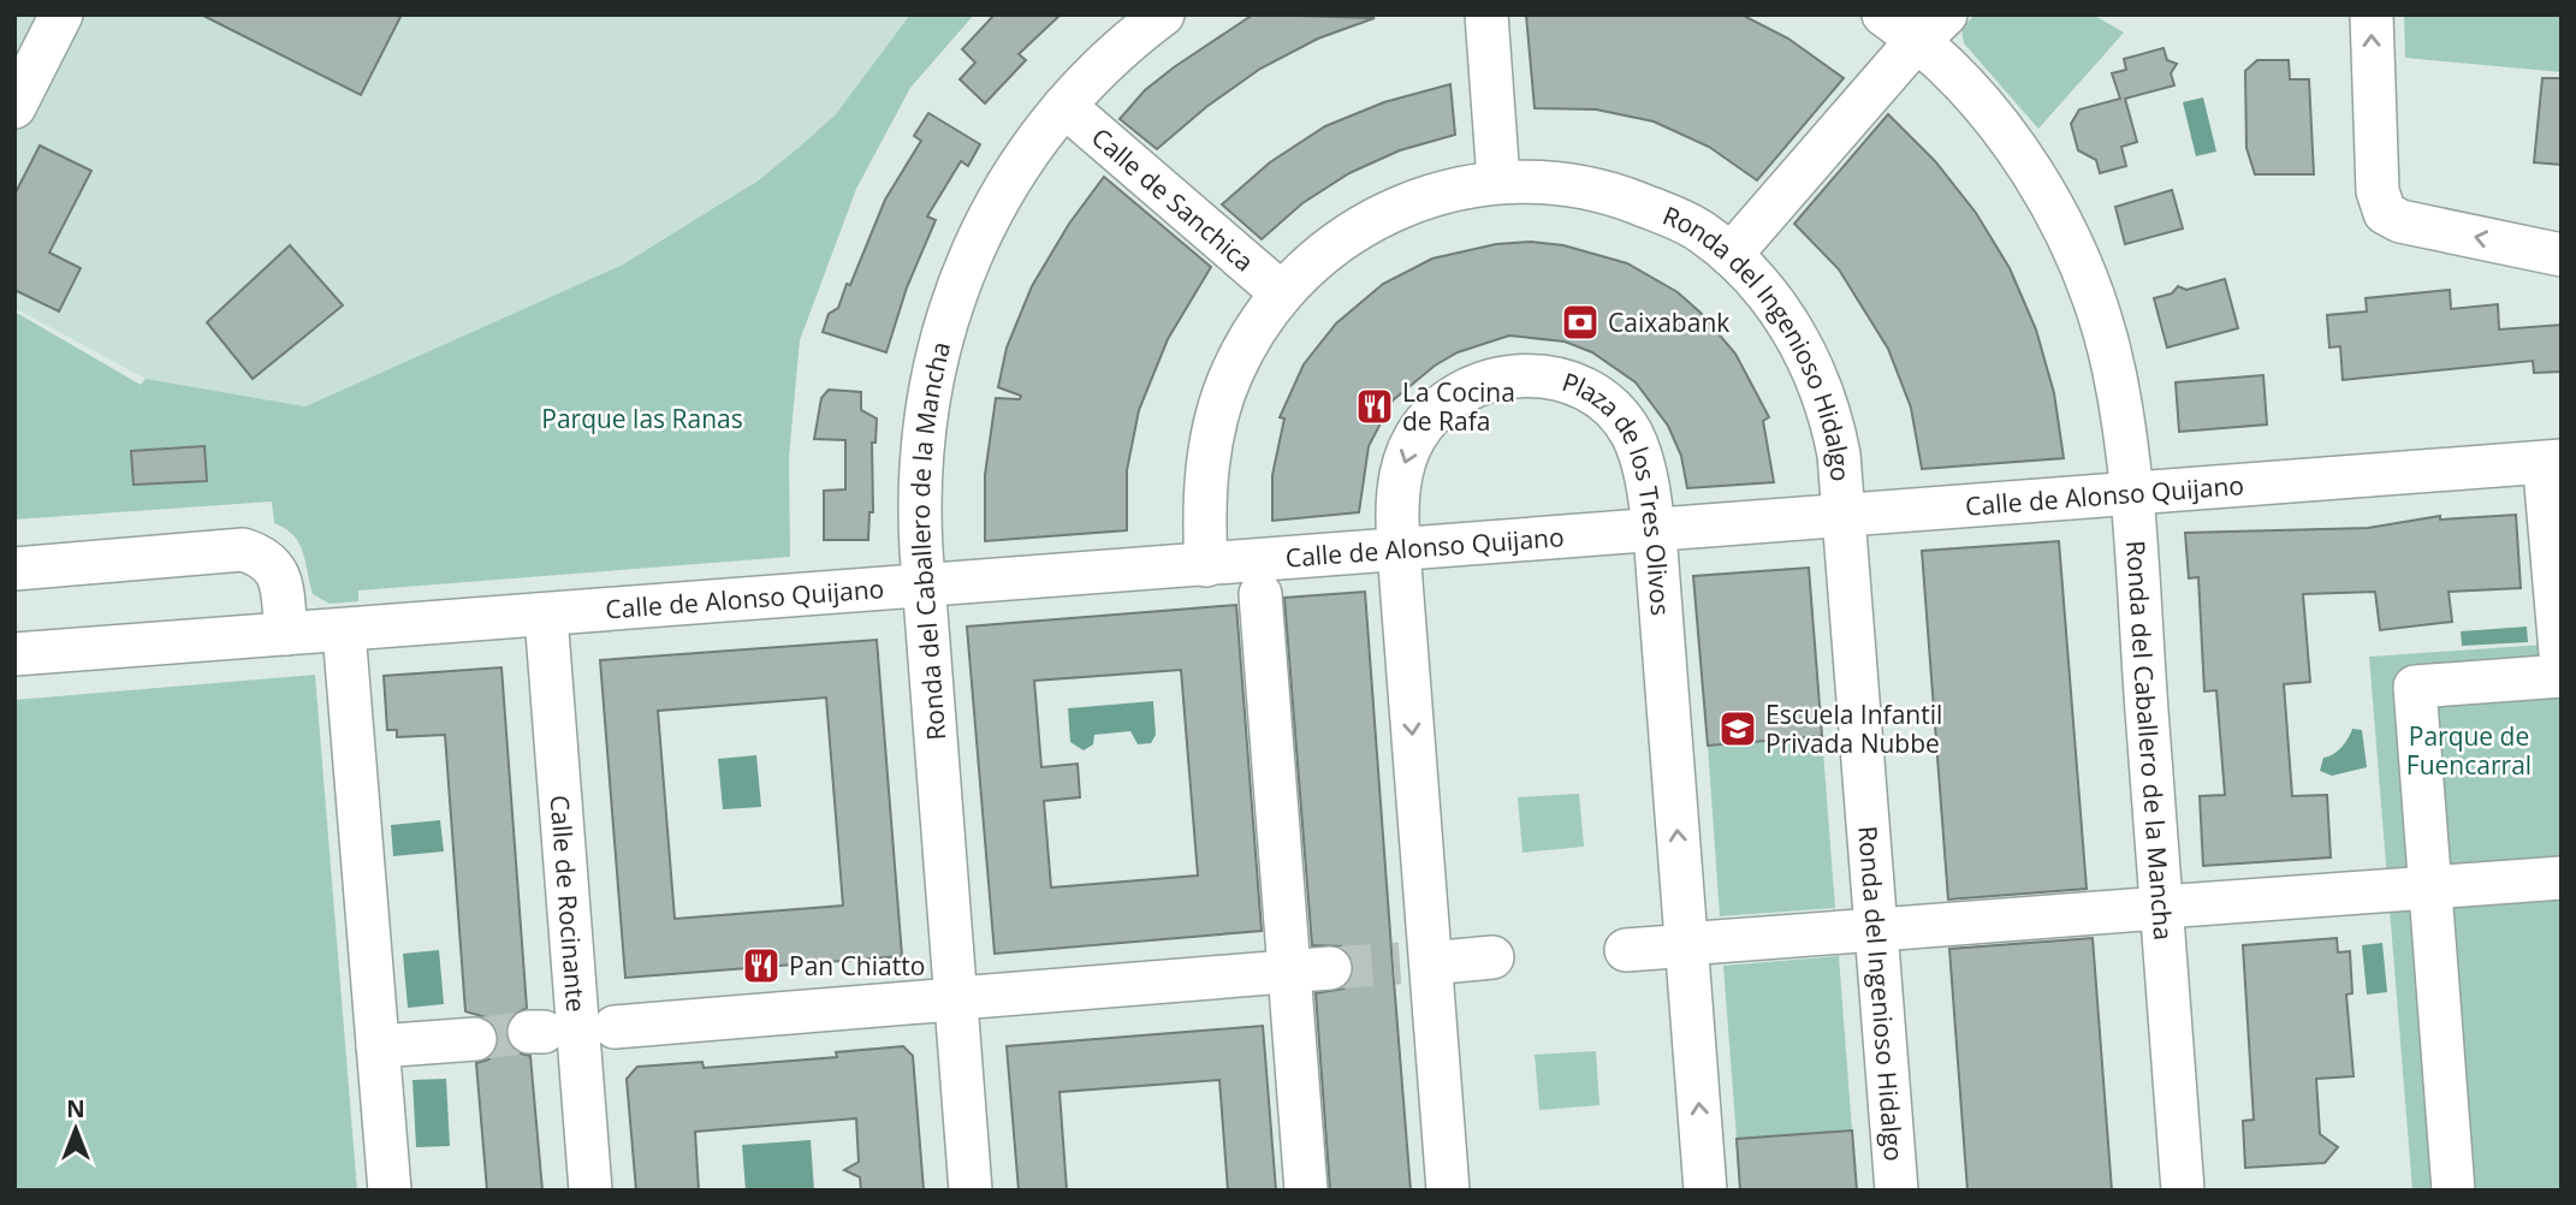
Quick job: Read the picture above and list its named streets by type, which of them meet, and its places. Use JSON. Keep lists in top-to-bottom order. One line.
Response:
{"streets":{"street":["Calle de Sanchica","Ronda del Ingenioso Hidalgo","Calle de Alonso Quijano","Plaza de los Tres Olivos","Ronda del Caballero de la Mancha","Calle de Rocinante"]},"crossings":[["Calle de Sanchica","Ronda del Ingenioso Hidalgo"],["Calle de Sanchica","Ronda del Caballero de la Mancha"],["Ronda del Ingenioso Hidalgo","Calle de Alonso Quijano"],["Calle de Alonso Quijano","Plaza de los Tres Olivos"],["Calle de Alonso Quijano","Ronda del Caballero de la Mancha"],["Calle de Alonso Quijano","Calle de Rocinante"]],"parks":["Parque las Ranas","Parque de Fuencarral"],"places":{"bank":["Caixabank"],"restaurant":["La Cocina de Rafa","Pan Chiatto"],"school or university":["Escuela Infantil Privada Nubbe"]},"north":"top"}
